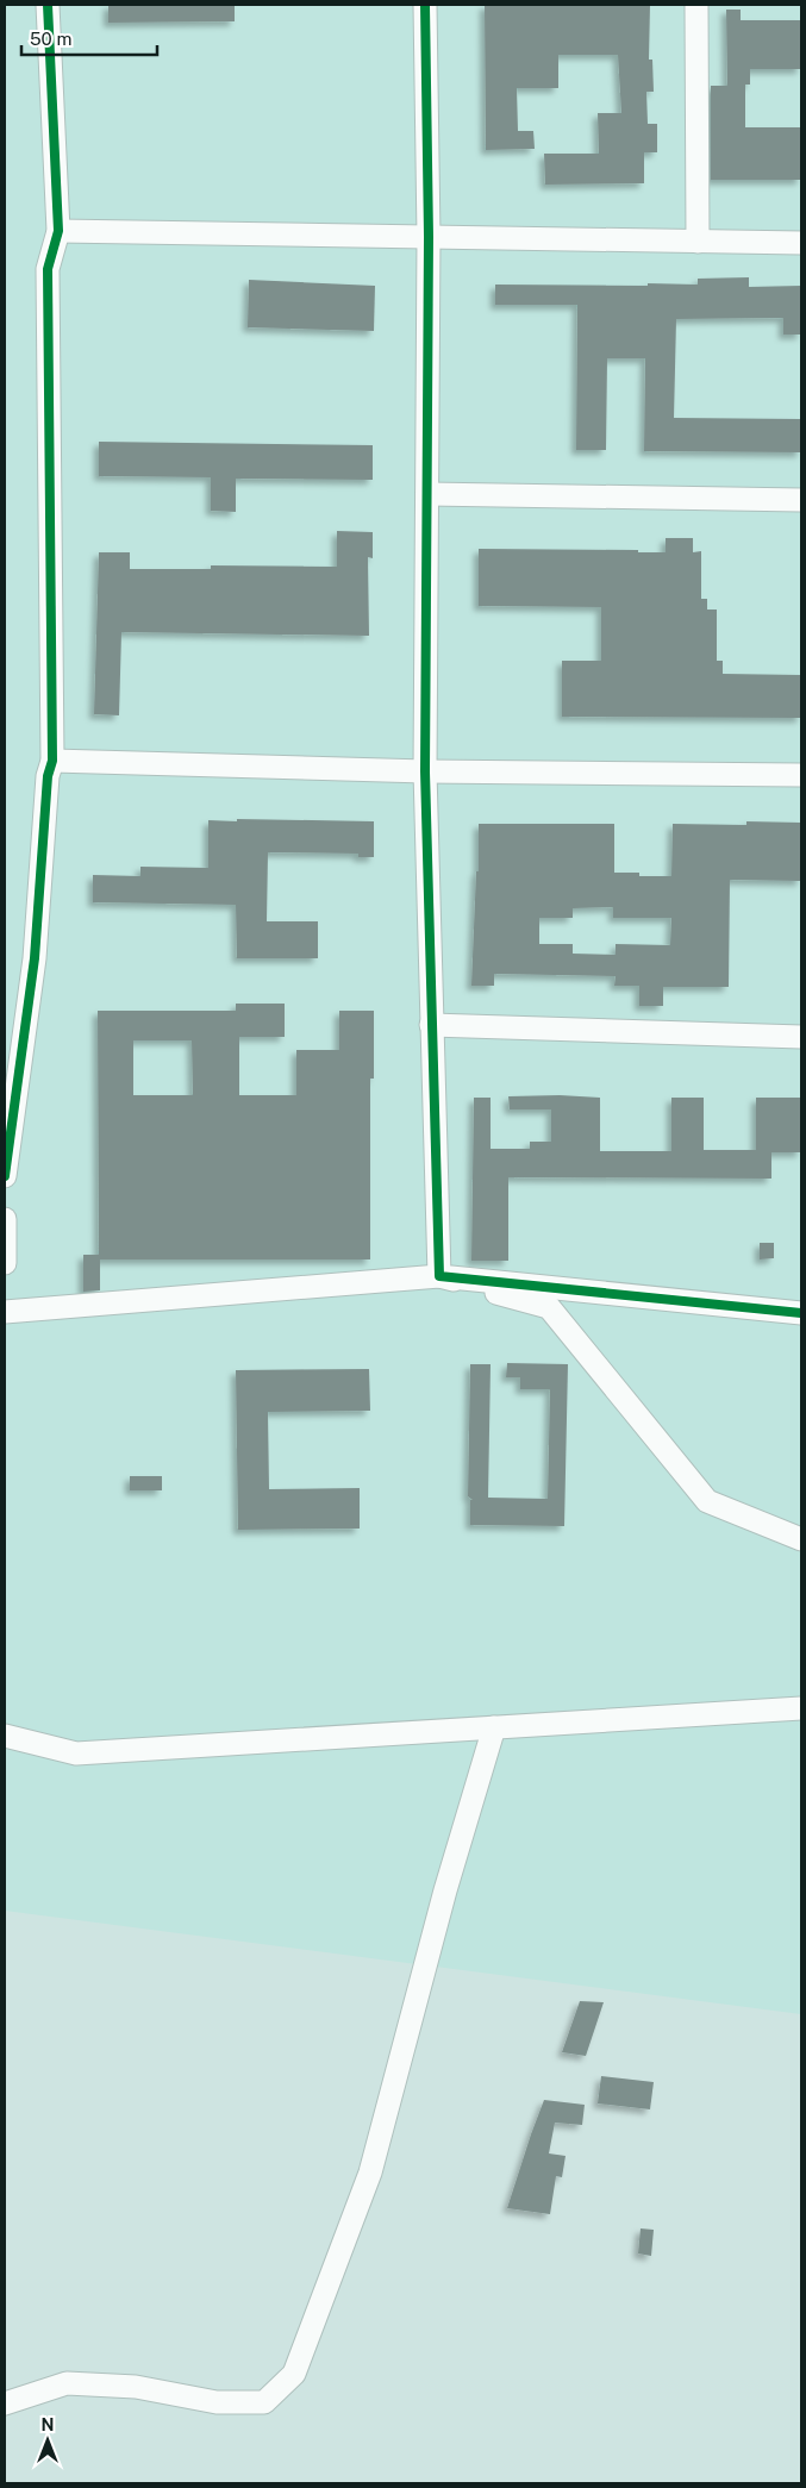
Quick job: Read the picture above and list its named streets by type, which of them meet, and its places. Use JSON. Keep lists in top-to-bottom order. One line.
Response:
{"scale_bar":"50 m","north":"top"}
